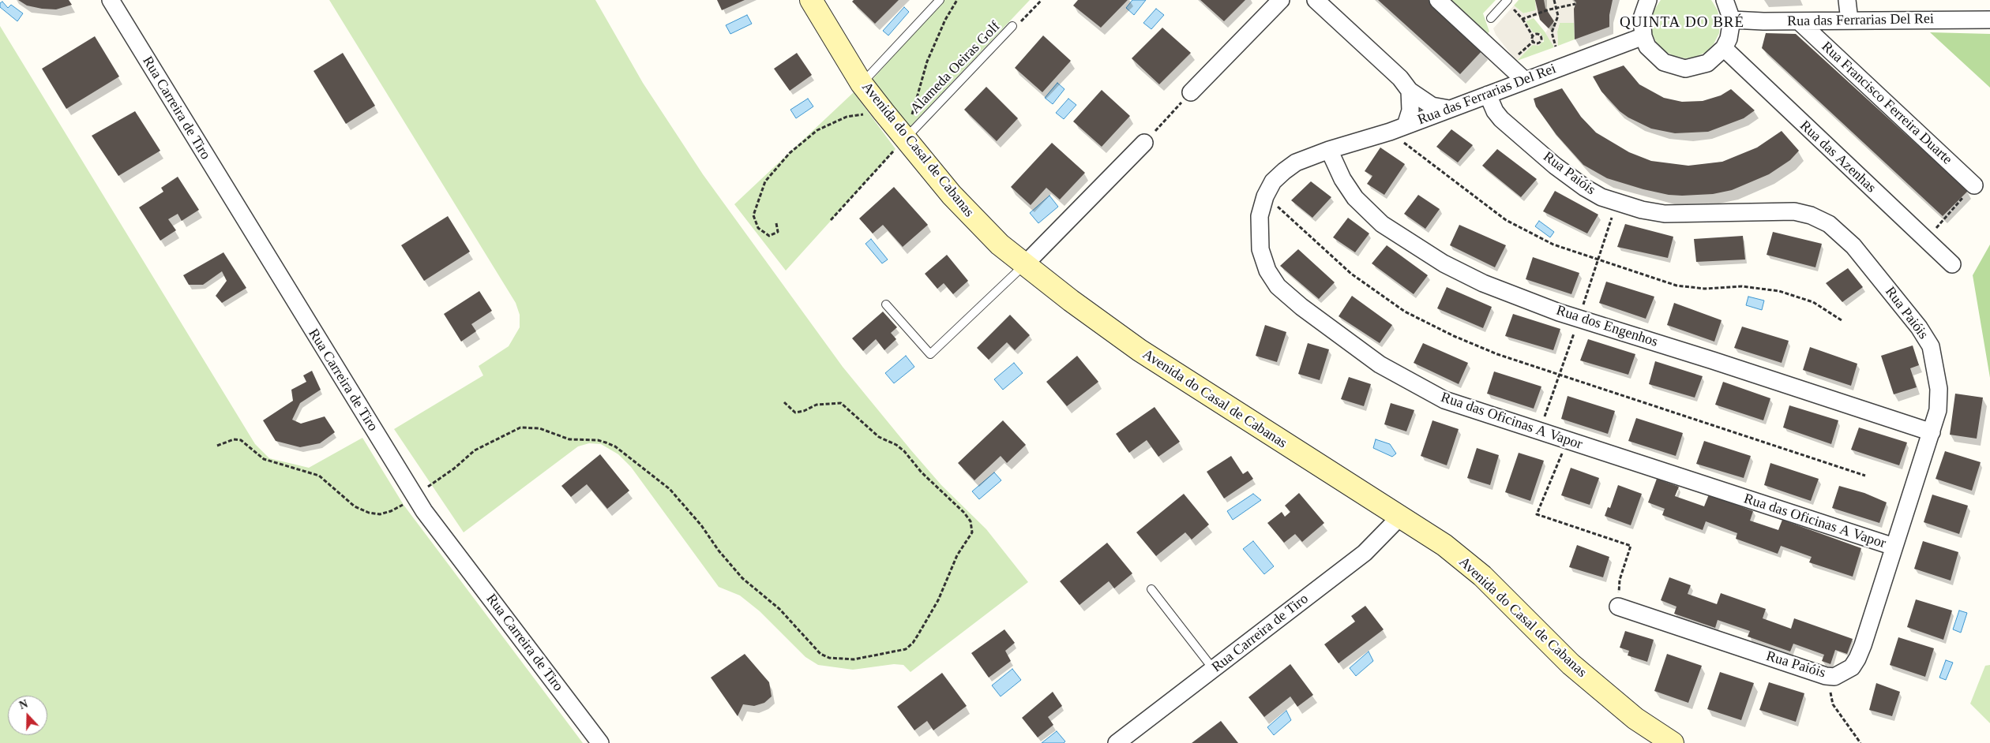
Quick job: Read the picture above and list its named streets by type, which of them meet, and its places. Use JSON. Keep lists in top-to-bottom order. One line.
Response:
{"streets":{"street":["Rua das Ferrarias Del Rei","Rua Francisco Ferreira Duarte","Rua Carreira de Tiro","Avenida do Casal de Cabanas","Rua das Azenhas","Rua Paióis","Rua dos Engenhos","Rua das Oficinas A Vapor"],"lane":["Alameda Oeiras Golf"]},"crossings":[["Rua das Ferrarias Del Rei","Rua Francisco Ferreira Duarte"],["Rua das Ferrarias Del Rei","Rua Paióis"],["Rua das Ferrarias Del Rei","Rua dos Engenhos"],["Rua das Ferrarias Del Rei","Rua das Oficinas A Vapor"],["Alameda Oeiras Golf","Avenida do Casal de Cabanas"],["Rua Carreira de Tiro","Avenida do Casal de Cabanas"],["Rua Paióis","Rua dos Engenhos"],["Rua Paióis","Rua das Oficinas A Vapor"],["Rua dos Engenhos","Rua das Oficinas A Vapor"]],"districts":["QUINTA DO BRÉ"],"north":"top"}
